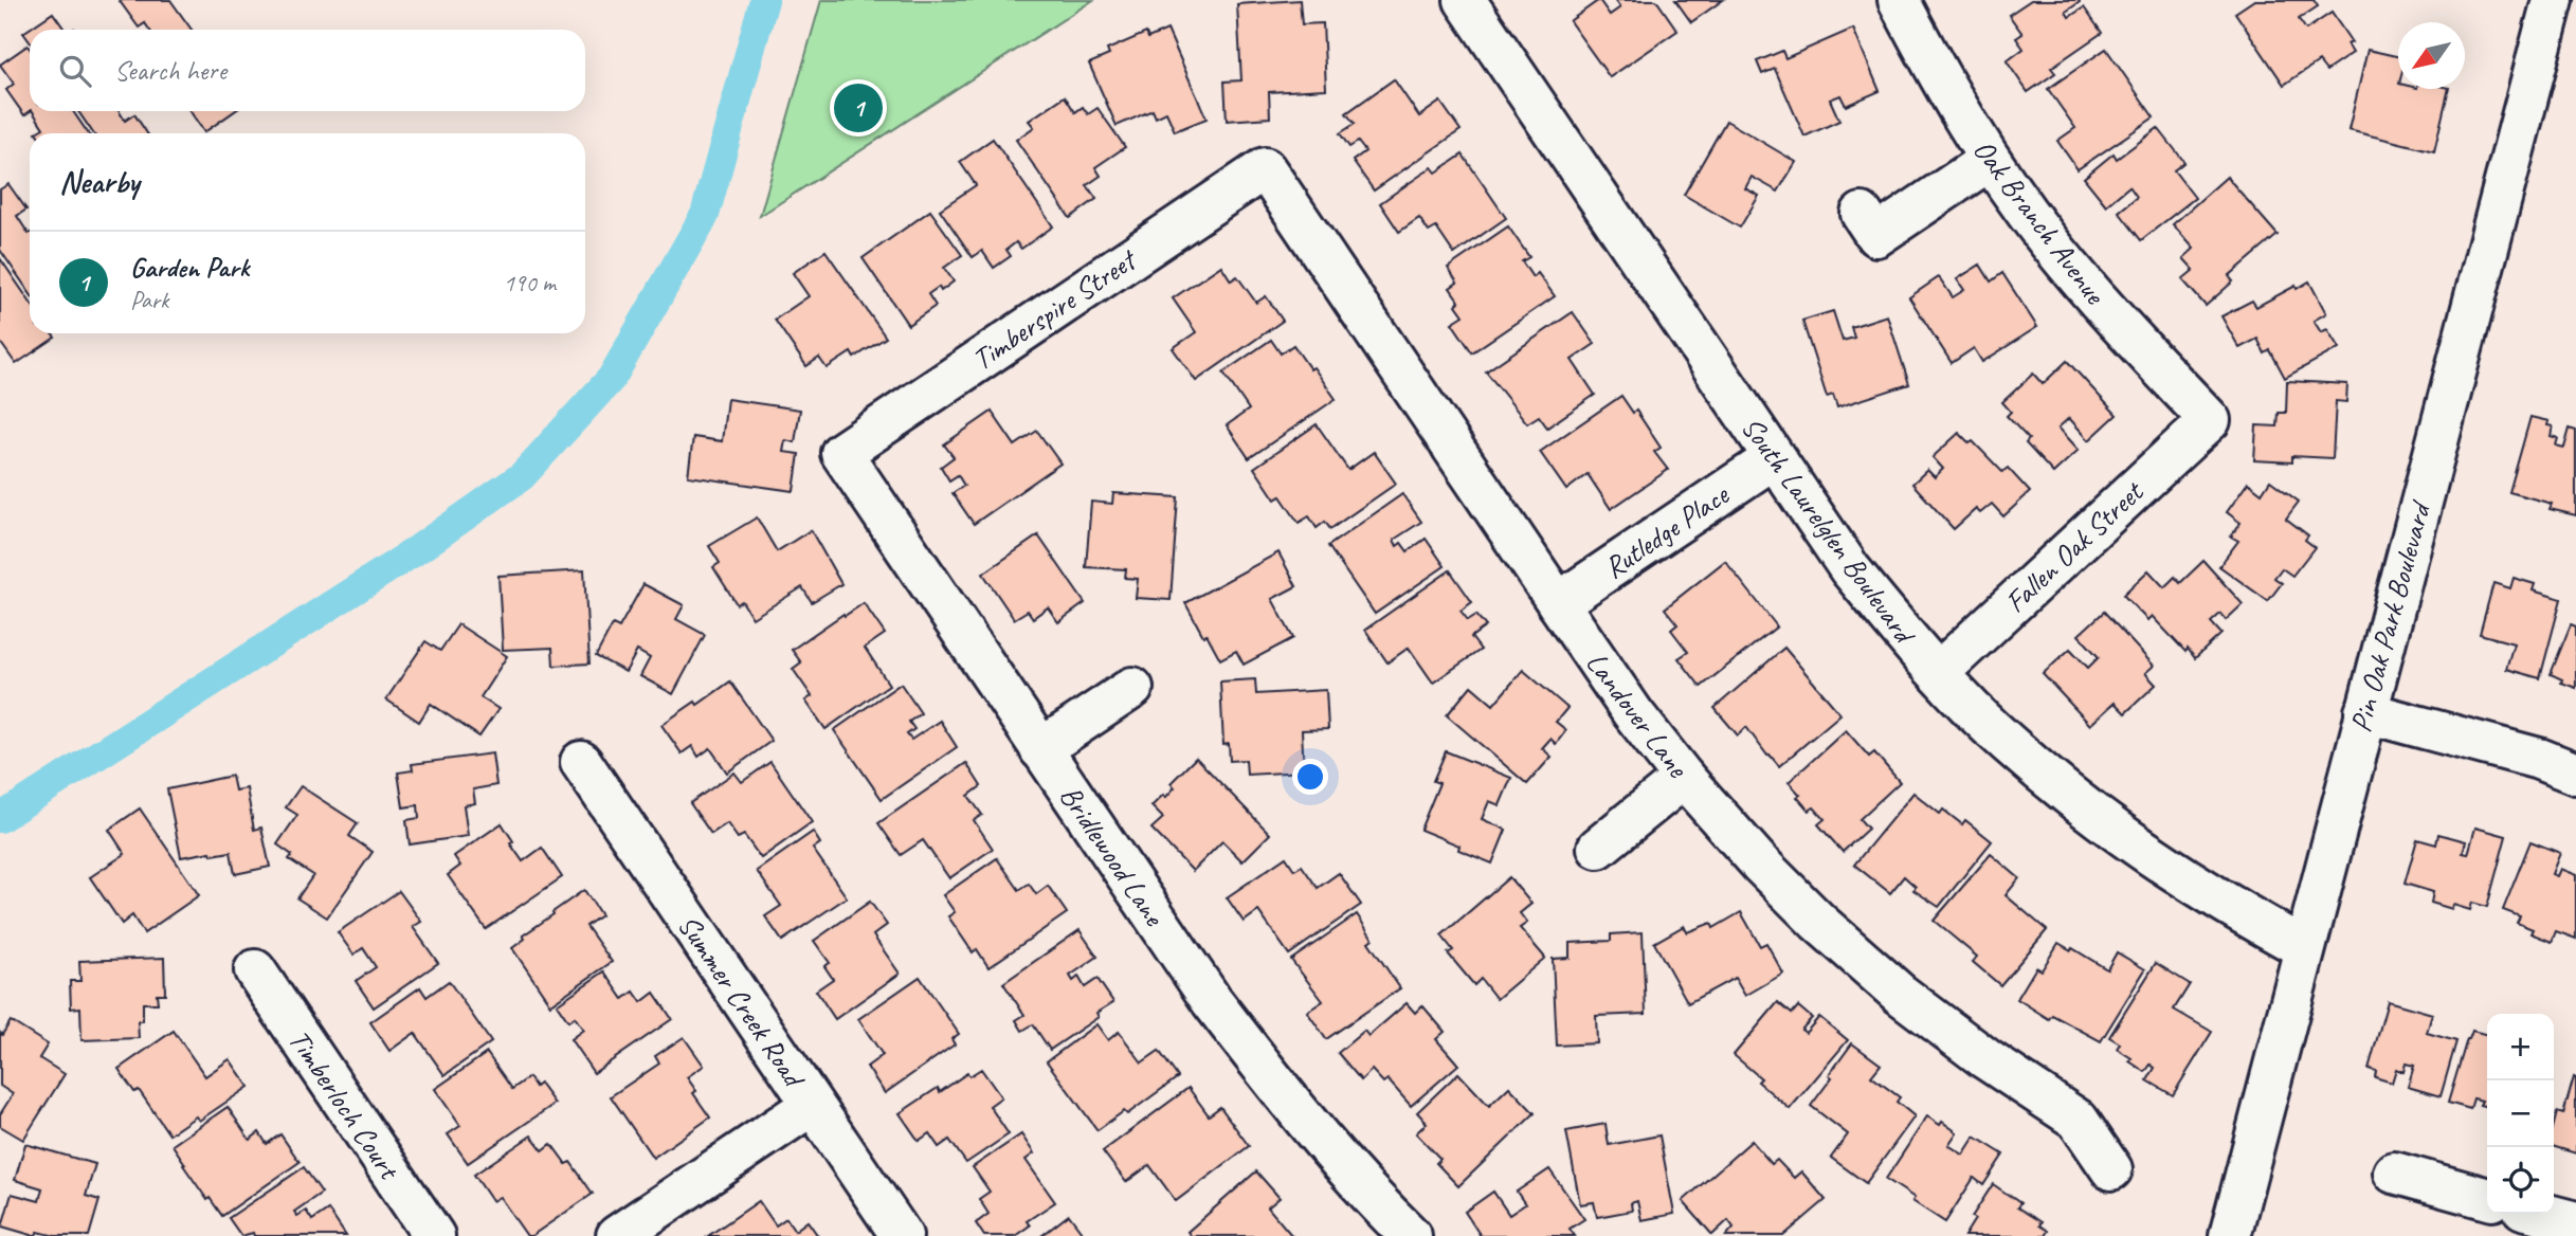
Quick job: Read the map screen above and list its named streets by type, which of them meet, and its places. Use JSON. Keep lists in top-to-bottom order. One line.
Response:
{"streets":{"street":["Oak Branch Avenue","Timberspire Street","South Laurelglen Boulevard","Rutledge Place","Fallen Oak Street","Pin Oak Park Boulevard","Landover Lane","Bridlewood Lane","Summer Creek Road","Timberloch Court"]},"crossings":[["Oak Branch Avenue","Fallen Oak Street"],["Timberspire Street","Landover Lane"],["Timberspire Street","Bridlewood Lane"],["South Laurelglen Boulevard","Rutledge Place"],["South Laurelglen Boulevard","Fallen Oak Street"],["South Laurelglen Boulevard","Pin Oak Park Boulevard"],["Rutledge Place","Landover Lane"]],"north":"bottom left","page":{"search":"Search here","pins":"1","heading":"Nearby","list":[{"mark":"1","name":"Garden Park","note":"Park","value":"190 m"}],"map_buttons":["+","−"]}}
